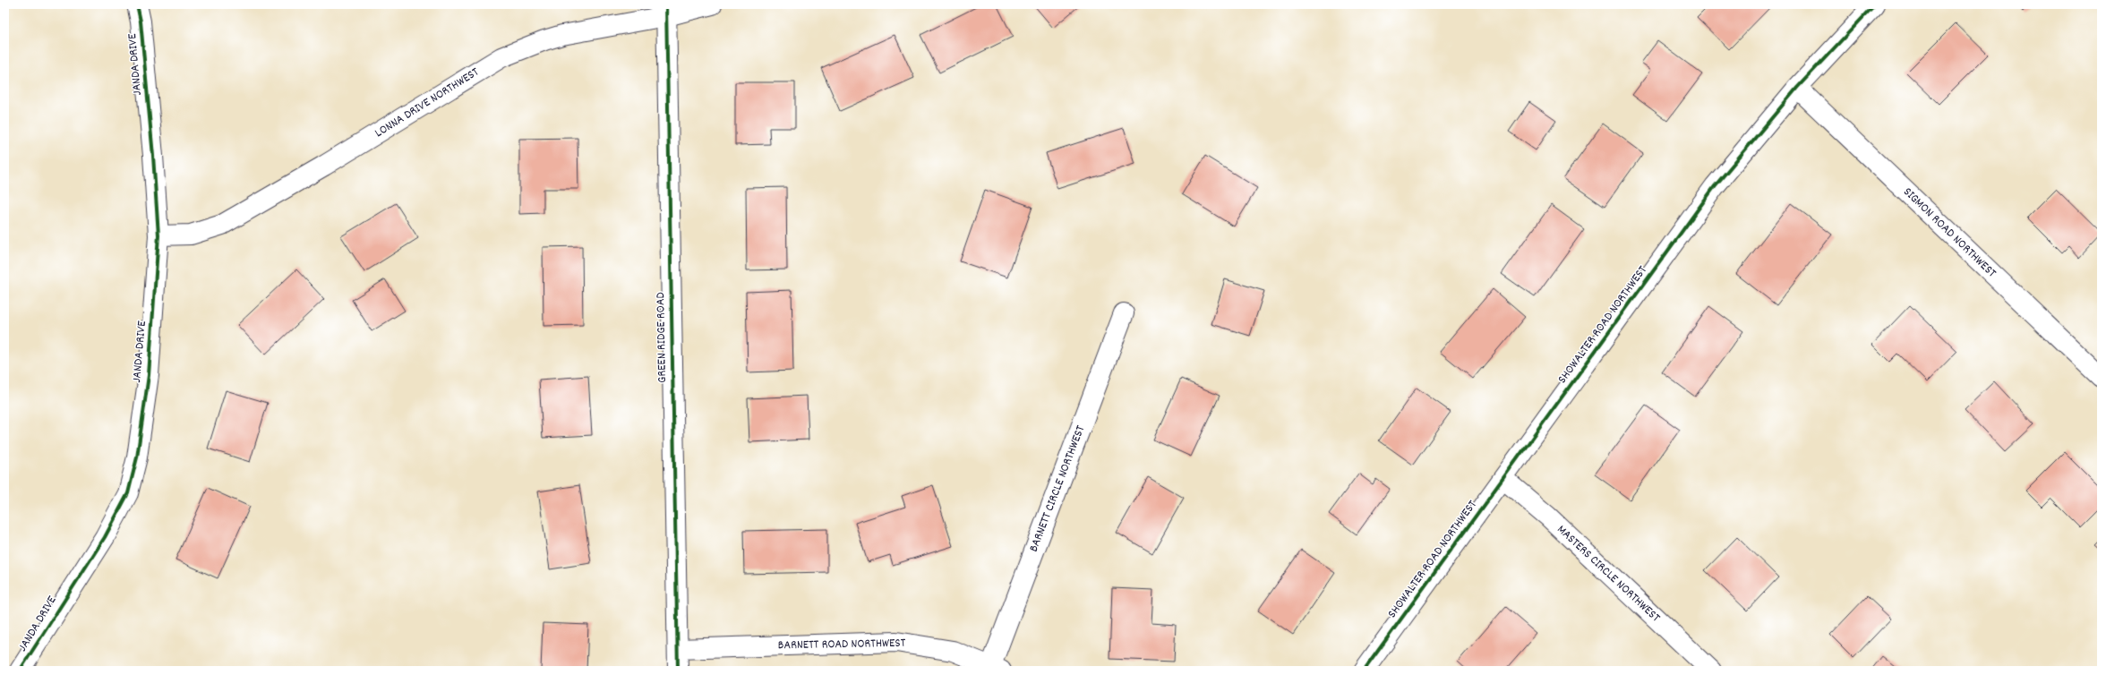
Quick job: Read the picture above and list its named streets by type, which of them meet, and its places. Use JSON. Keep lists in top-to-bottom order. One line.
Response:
{"streets":{"street":["JANDA DRIVE","LONNA DRIVE NORTHWEST","SIGMON ROAD NORTHWEST","SHOWALTER ROAD NORTHWEST","GREEN RIDGE ROAD","BARNETT CIRCLE NORTHWEST","MASTERS CIRCLE NORTHWEST","BARNETT ROAD NORTHWEST"]},"crossings":[["JANDA DRIVE","LONNA DRIVE NORTHWEST"],["LONNA DRIVE NORTHWEST","GREEN RIDGE ROAD"],["SIGMON ROAD NORTHWEST","SHOWALTER ROAD NORTHWEST"],["SHOWALTER ROAD NORTHWEST","MASTERS CIRCLE NORTHWEST"],["GREEN RIDGE ROAD","BARNETT ROAD NORTHWEST"],["BARNETT CIRCLE NORTHWEST","BARNETT ROAD NORTHWEST"]]}
